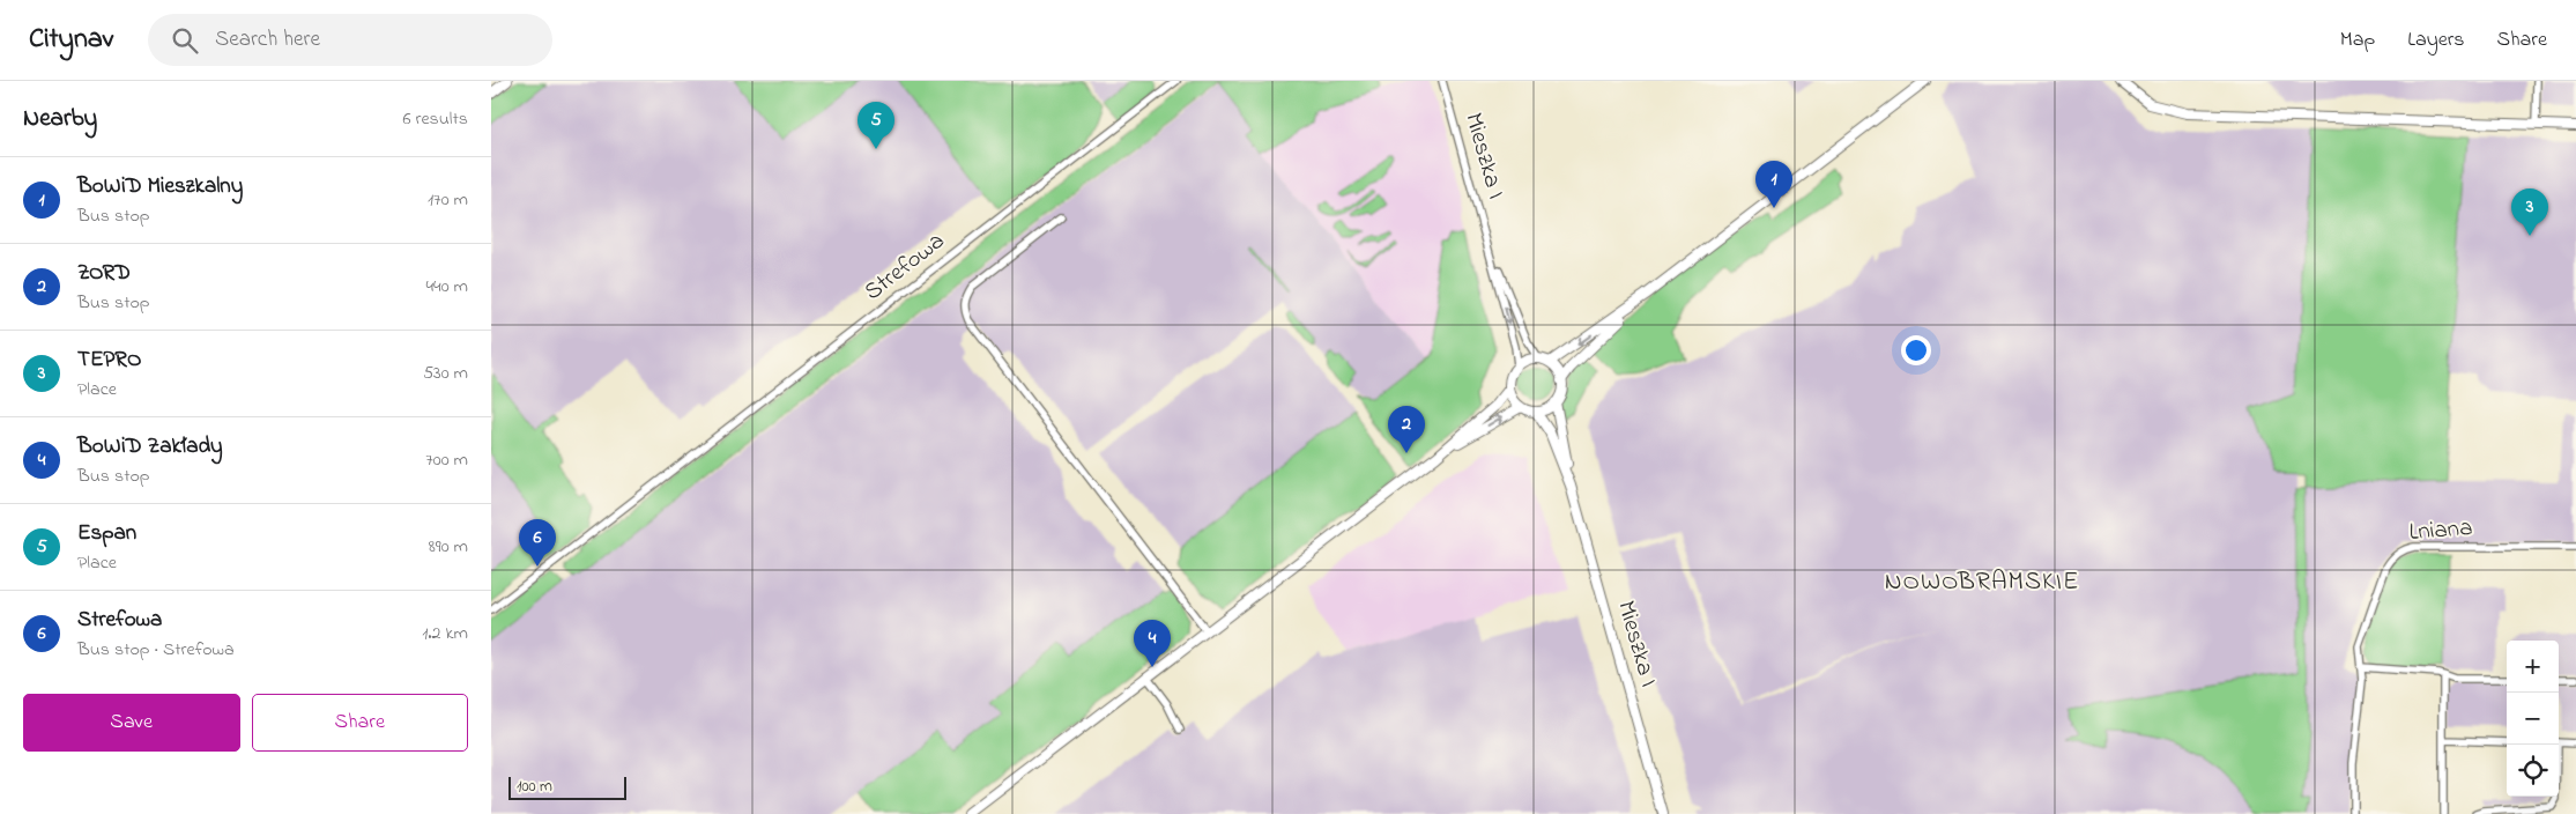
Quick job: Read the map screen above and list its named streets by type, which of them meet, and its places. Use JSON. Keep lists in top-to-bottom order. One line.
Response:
{"streets":{"main road":["Mieszka I"],"street":["Strefowa","Lniana"]},"districts":["NOWOBRAMSKIE"],"scale_bar":"100 m","page":{"header":"Citynav","search":"Search here","nav":["Map","Layers","Share"],"heading":["Nearby","6 results"],"pins":["5","1","3","2","6","4"],"list":[{"mark":"1","name":"BoWiD Mieszkalny","note":"Bus stop","value":"170 m"},{"mark":"2","name":"ZORD","note":"Bus stop","value":"440 m"},{"mark":"3","name":"TEPRO","note":"Place","value":"530 m"},{"mark":"4","name":"BoWiD Zakłady","note":"Bus stop","value":"700 m"},{"mark":"5","name":"Espan","note":"Place","value":"890 m"},{"mark":"6","name":"Strefowa","note":"Bus stop · Strefowa","value":"1.2 km"}],"map_buttons":["+","−"],"buttons":["Save","Share"],"scale":"100 m"}}
